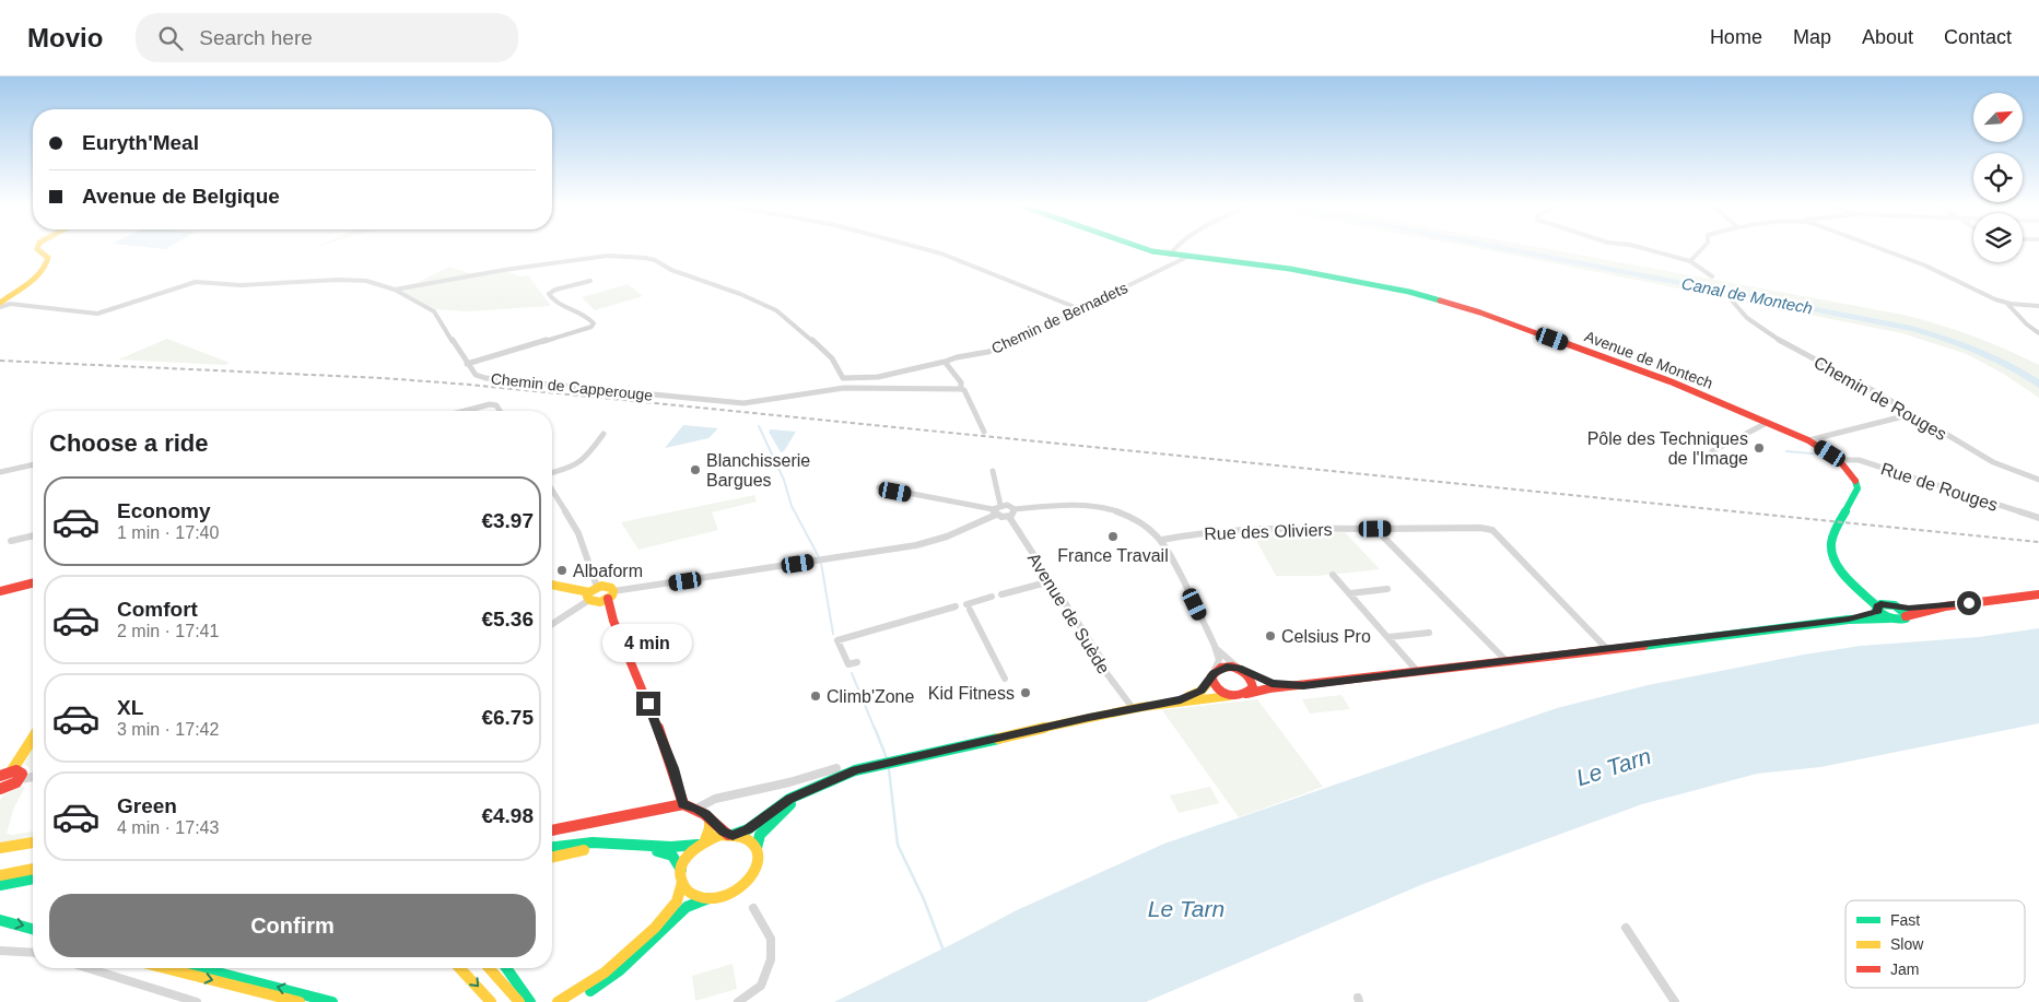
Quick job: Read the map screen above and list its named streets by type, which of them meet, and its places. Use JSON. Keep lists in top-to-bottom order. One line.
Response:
{"streets":{"main road":["Avenue de Montech"],"street":["Chemin de Bernadets","Chemin de Capperouge","Chemin de Rouges","Rue de Rouges","Rue des Oliviers","Avenue de Suède"]},"crossings":[["Chemin de Bernadets","Avenue de Montech"],["Chemin de Bernadets","Chemin de Capperouge"],["Avenue de Montech","Rue de Rouges"]],"water":["Canal de Montech","Le Tarn"],"places":["Pôle des Techniques de l'Image","Blanchisserie Bargues","France Travail","Albaform","Celsius Pro","Kid Fitness","Climb'Zone"],"legend":["Fast","Slow","Jam"],"north":"top right","page":{"header":"Movio","search":"Search here","nav":["Home","Map","About","Contact"],"banner":["Euryth'Meal","Avenue de Belgique"],"heading":"Choose a ride","list":[{"name":"Economy","note":"1 min · 17:40","value":"€3.97"},{"name":"Comfort","note":"2 min · 17:41","value":"€5.36"},{"name":"XL","note":"3 min · 17:42","value":"€6.75"},{"name":"Green","note":"4 min · 17:43","value":"€4.98"}],"bubble":"4 min","buttons":"Confirm"}}
